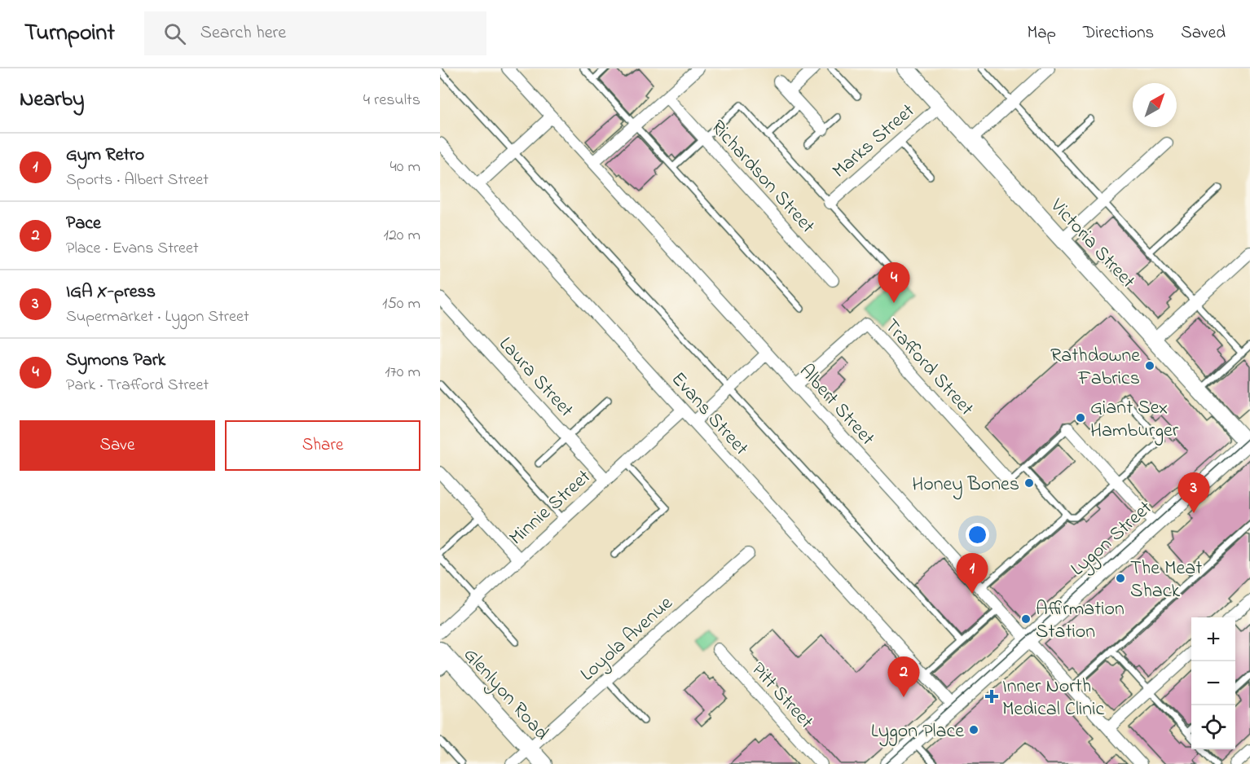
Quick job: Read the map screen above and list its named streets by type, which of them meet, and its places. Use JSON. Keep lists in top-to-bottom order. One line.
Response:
{"streets":{"street":["Marks Street","Richardson Street","Victoria Street","Trafford Street","Laura Street","Albert Street","Evans Street","Minnie Street","Lygon Street","Loyola Avenue","Glenlyon Road","Pitt Street"]},"crossings":[["Marks Street","Victoria Street"],["Victoria Street","Lygon Street"],["Trafford Street","Albert Street"],["Laura Street","Minnie Street"],["Albert Street","Lygon Street"],["Evans Street","Minnie Street"],["Evans Street","Lygon Street"],["Loyola Avenue","Glenlyon Road"]],"places":{"other":["Rathdowne Fabrics","Giant Sex Hamburger","Honey Bones","The Meat Shack","Affirmation Station","Lygon Place"],"health":["Inner North Medical Clinic"]},"north":"top right","page":{"header":"Turnpoint","search":"Search here","nav":["Map","Directions","Saved"],"heading":["Nearby","4 results"],"list":[{"mark":"1","name":"Gym Retro","note":"Sports · Albert Street","value":"40 m"},{"mark":"2","name":"Pace","note":"Place · Evans Street","value":"120 m"},{"mark":"3","name":"IGA X-press","note":"Supermarket · Lygon Street","value":"150 m"},{"mark":"4","name":"Symons Park","note":"Park · Trafford Street","value":"170 m"}],"pins":["4","3","1","2"],"buttons":["Save","Share"],"map_buttons":["+","−"]}}
